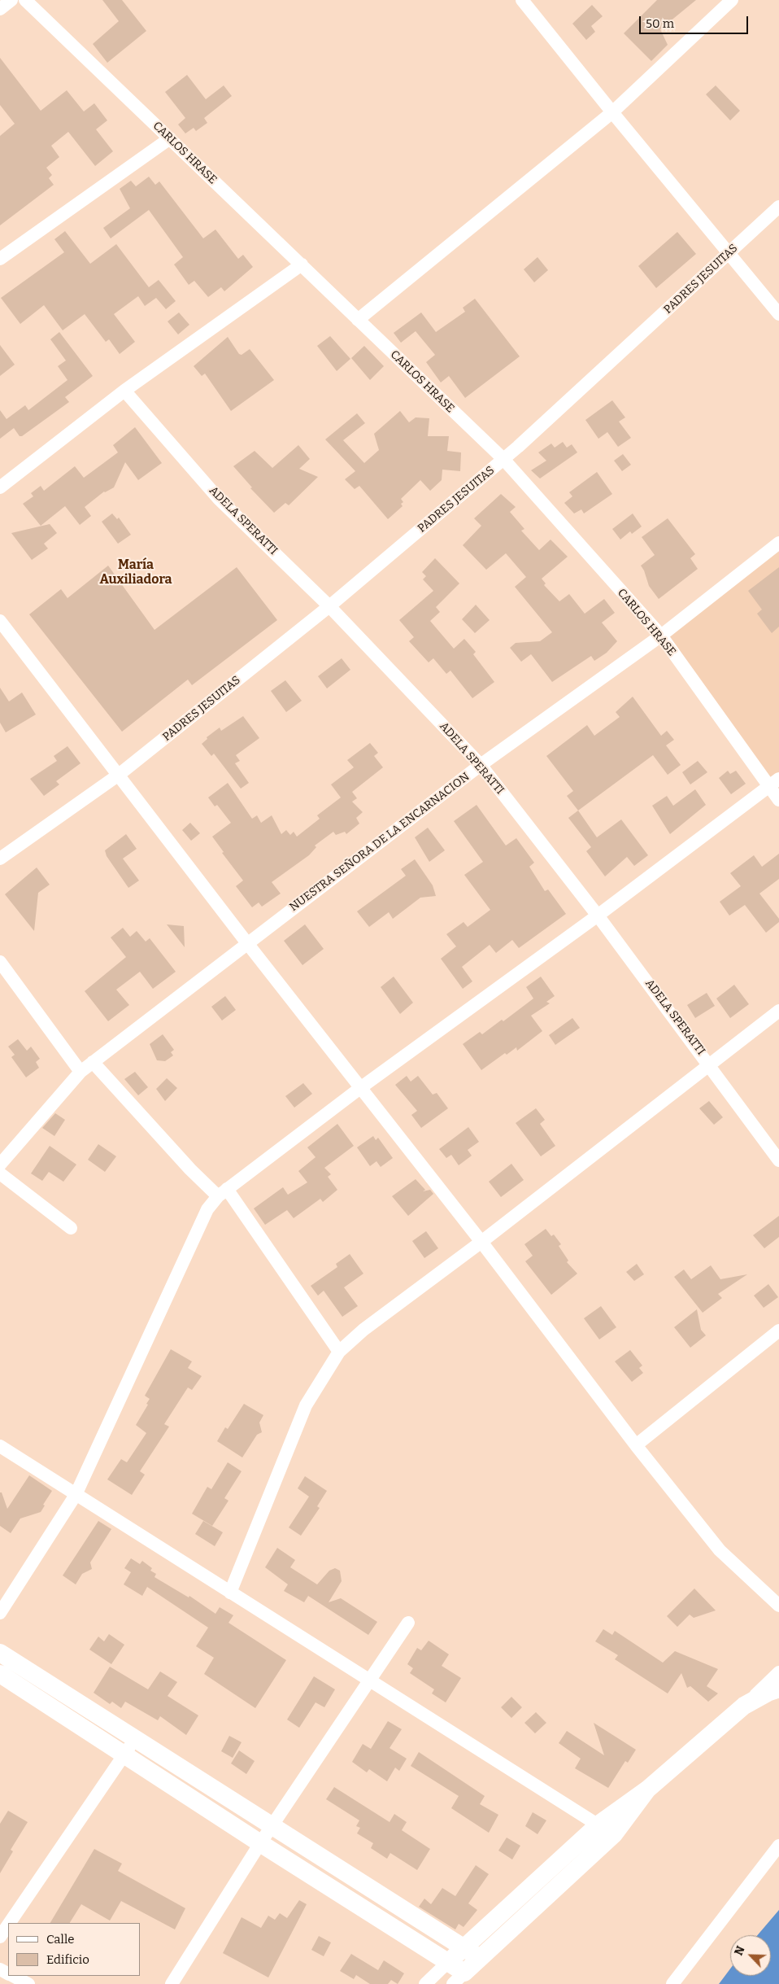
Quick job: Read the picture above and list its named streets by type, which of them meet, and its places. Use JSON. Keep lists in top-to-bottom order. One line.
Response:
{"streets":{"street":["CARLOS HRASE","PADRES JESUITAS","ADELA SPERATTI","NUESTRA SEÑORA DE LA ENCARNACION"]},"crossings":[["CARLOS HRASE","PADRES JESUITAS"],["CARLOS HRASE","NUESTRA SEÑORA DE LA ENCARNACION"],["PADRES JESUITAS","ADELA SPERATTI"],["ADELA SPERATTI","NUESTRA SEÑORA DE LA ENCARNACION"]],"districts":["María Auxiliadora"],"legend":["Calle","Edificio"],"scale_bar":"50 m","north":"top left"}
